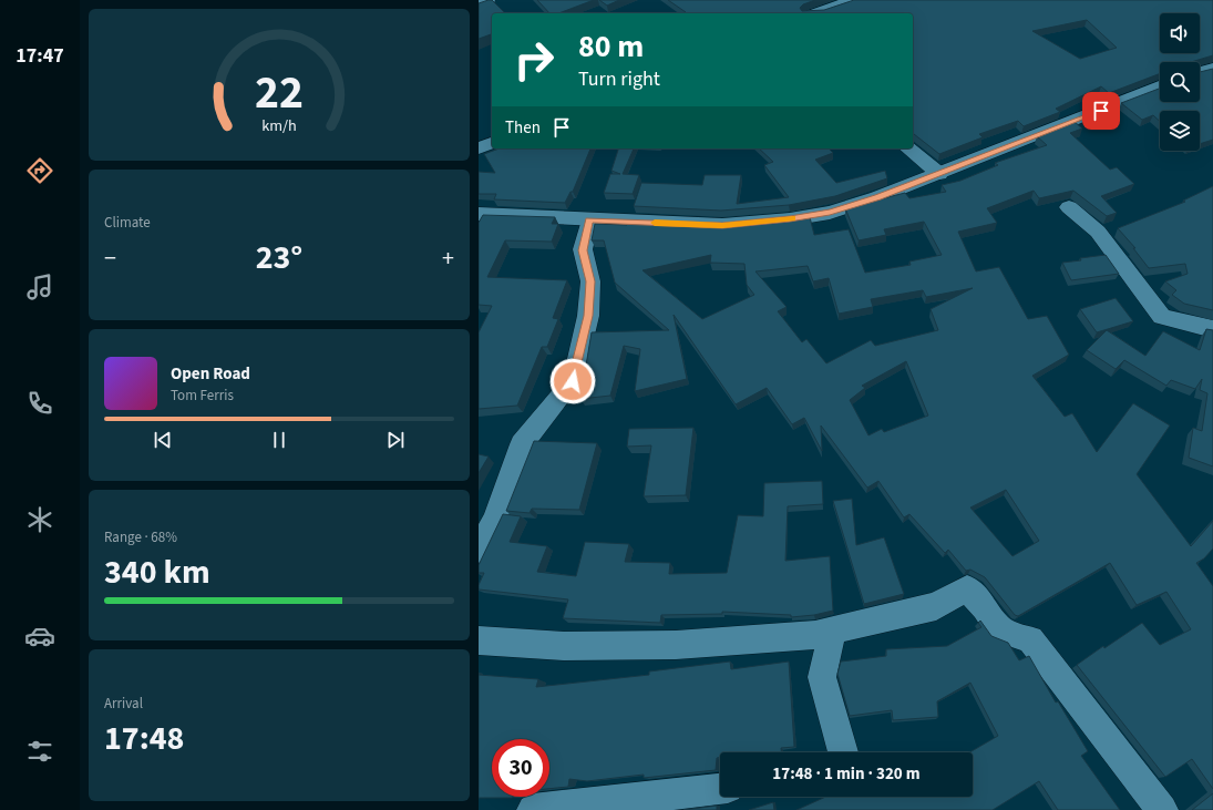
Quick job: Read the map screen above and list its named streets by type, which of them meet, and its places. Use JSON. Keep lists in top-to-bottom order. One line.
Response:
{"page":{"tabs":"17:47","turn":["80 m","Turn right"],"then":"Then","tile":["Climate",["Range · 68%","340 km"],["Arrival","17:48"]],"heat":["−","23°","+"],"song":["Open Road","Tom Ferris"],"limit":"30","trip":"17:48 · 1 min · 320 m","gauge":["22","km/h"]}}
